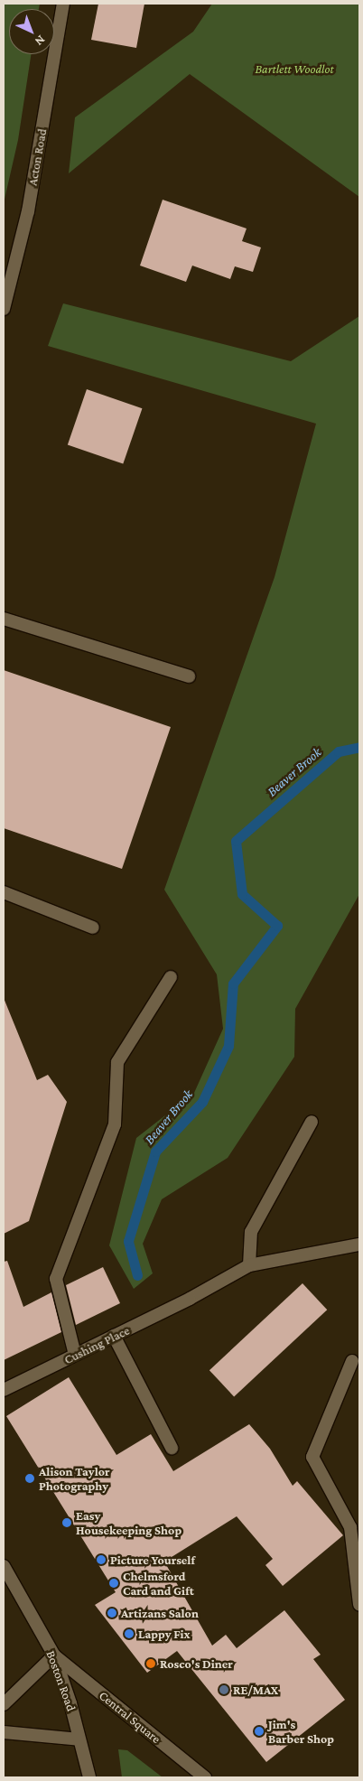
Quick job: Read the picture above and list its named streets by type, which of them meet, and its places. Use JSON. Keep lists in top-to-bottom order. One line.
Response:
{"streets":{"main road":["Acton Road","Cushing Place","Boston Road","Central Square"]},"crossings":[["Boston Road","Central Square"]],"water":["Beaver Brook"],"parks":["Bartlett Woodlot"],"places":["Alison Taylor Photography","Easy Housekeeping Shop","Picture Yourself","Chelmsford Card and Gift","Artizans Salon","Lappy Fix","Rosco's Diner","RE/MAX","Jim's Barber Shop"],"north":"bottom right"}
